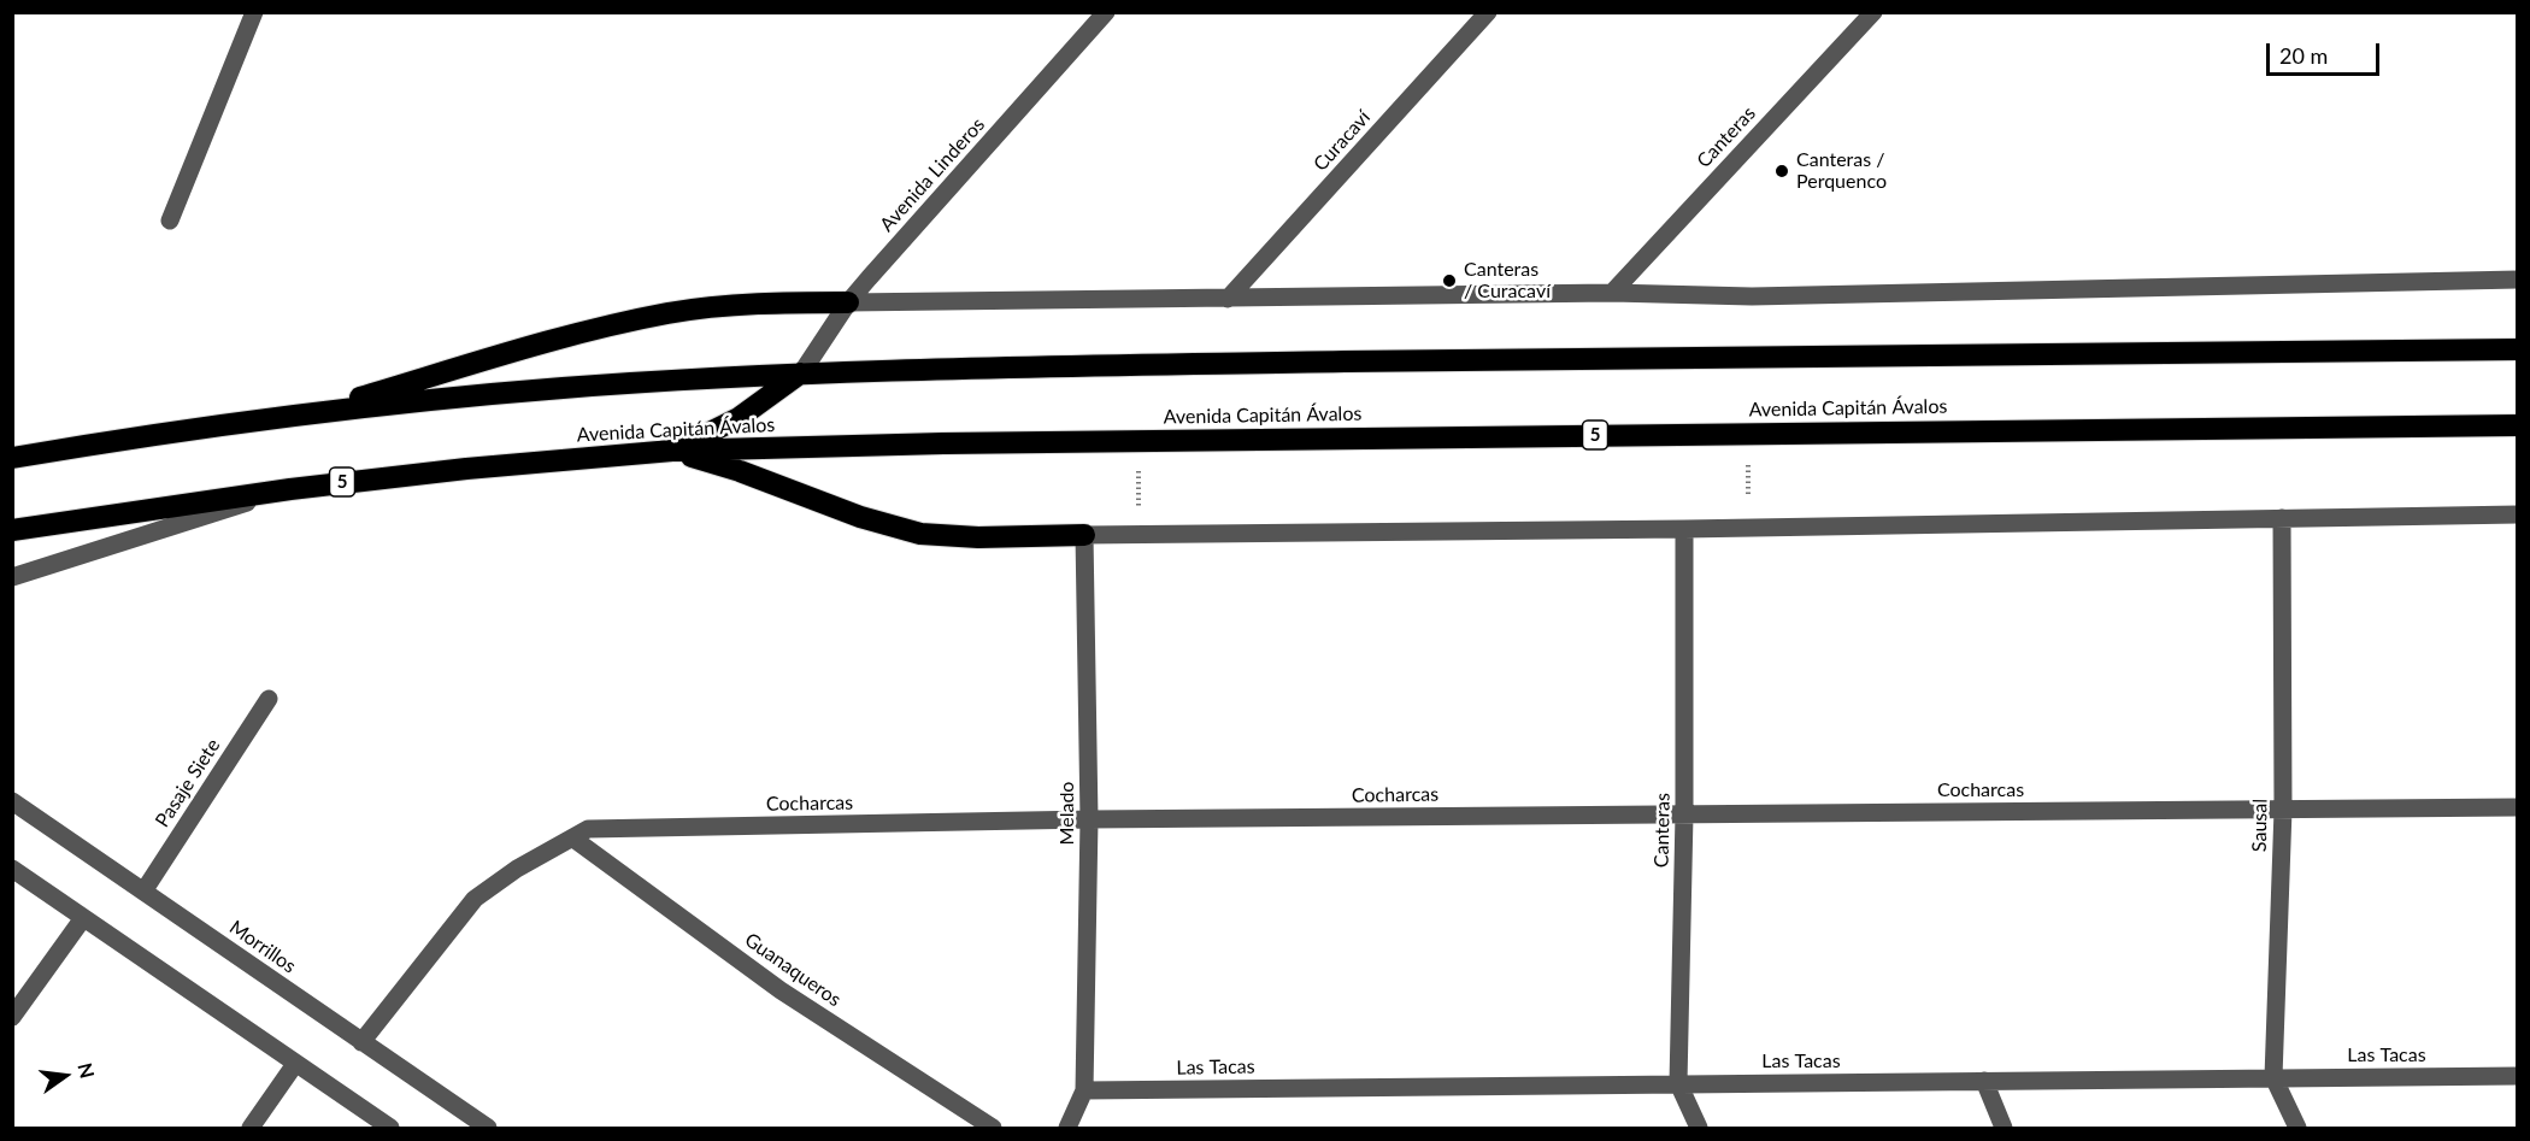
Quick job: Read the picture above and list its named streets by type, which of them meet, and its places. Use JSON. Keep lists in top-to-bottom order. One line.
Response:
{"streets":{"highway":["Avenida Capitán Ávalos","5"],"street":["Canteras","Curacaví","Avenida Linderos","Pasaje Siete","Cocharcas","Melado","Sausal","Morrillos","Guanaqueros","Las Tacas"]},"crossings":[["Canteras","Cocharcas"],["Canteras","Las Tacas"],["Pasaje Siete","Morrillos"],["Cocharcas","Melado"],["Cocharcas","Sausal"],["Cocharcas","Morrillos"],["Cocharcas","Guanaqueros"],["Melado","Las Tacas"],["Sausal","Las Tacas"]],"places":["Canteras / Perquenco","Canteras / Curacaví"],"scale_bar":"20 m","north":"right"}
